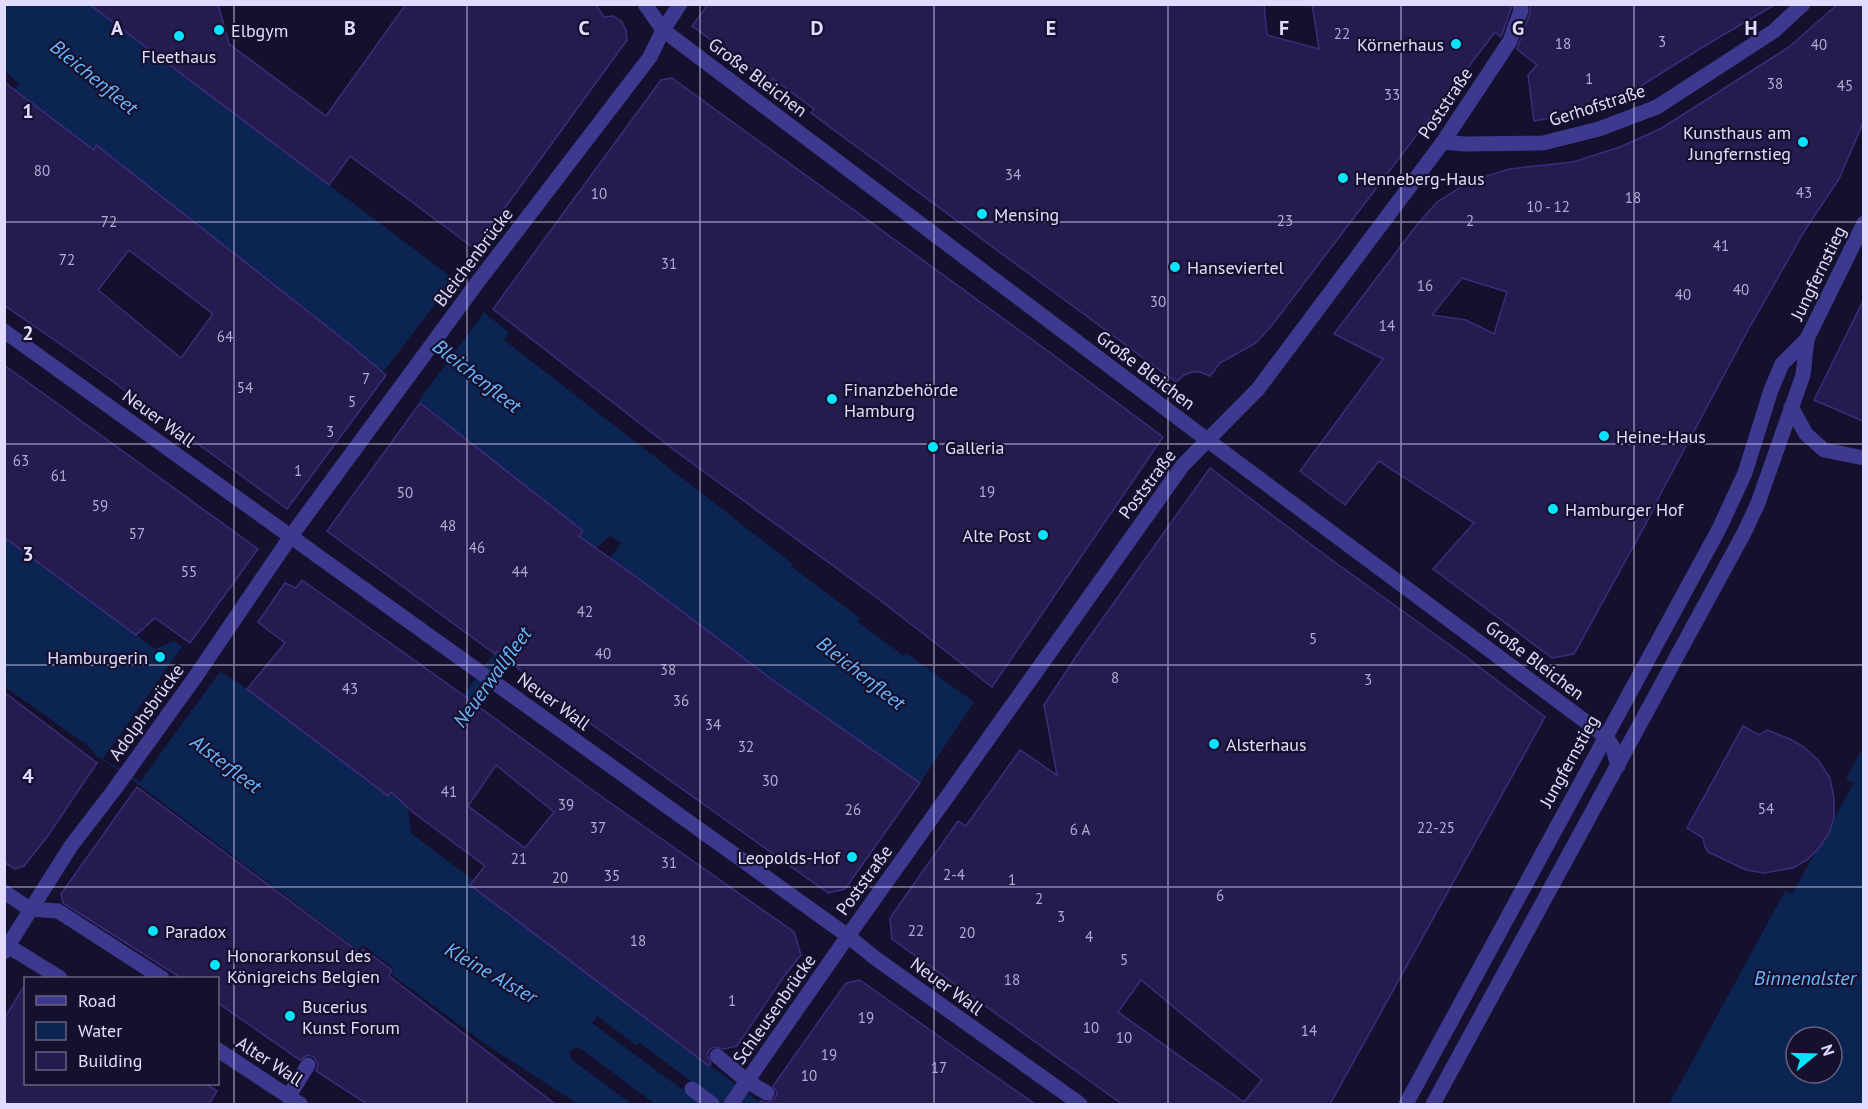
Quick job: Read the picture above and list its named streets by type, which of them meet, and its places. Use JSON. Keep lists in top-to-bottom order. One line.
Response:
{"streets":{"street":["Große Bleichen","Poststraße","Gerhofstraße","Bleichenbrücke","Jungfernstieg","Neuer Wall","Adolphsbrücke","Schleusenbrücke","Alter Wall"]},"crossings":[["Große Bleichen","Poststraße"],["Große Bleichen","Bleichenbrücke"],["Große Bleichen","Jungfernstieg"],["Poststraße","Gerhofstraße"],["Poststraße","Neuer Wall"],["Poststraße","Schleusenbrücke"],["Bleichenbrücke","Neuer Wall"],["Bleichenbrücke","Adolphsbrücke"],["Neuer Wall","Adolphsbrücke"],["Neuer Wall","Schleusenbrücke"]],"water":["Bleichenfleet","Neuerwallfleet","Alsterfleet","Kleine Alster","Binnenalster"],"places":["Elbgym","Fleethaus","Körnerhaus","Kunsthaus am Jungfernstieg","Henneberg-Haus","Mensing","Hanseviertel","Finanzbehörde Hamburg","Heine-Haus","Galleria","Hamburger Hof","Alte Post","Hamburgerin","Alsterhaus","Leopolds-Hof","Paradox","Honorarkonsul des Königreichs Belgien","Bucerius Kunst Forum"],"house_numbers":["22","3","18","40","1","38","45","33","80","34","43","10","18","10 - 12","23","2","72","41","72","31","16","40","40","30","14","64","7","54","5","3","63","1","61","19","50","59","48","57","46","55","44","42","5","40","38","8","3","43","36","34","32","30","41","39","54","26","37","22-25","6 A","21","31","2-4","35","20","1","6","2","3","22","20","4","18","5","18","1","19","10","14","10","19","17","10"],"legend":["Road","Water","Building"],"north":"right","grid":{"columns":["A","B","C","D","E","F","G","H"],"rows":["1","2","3","4"]}}
